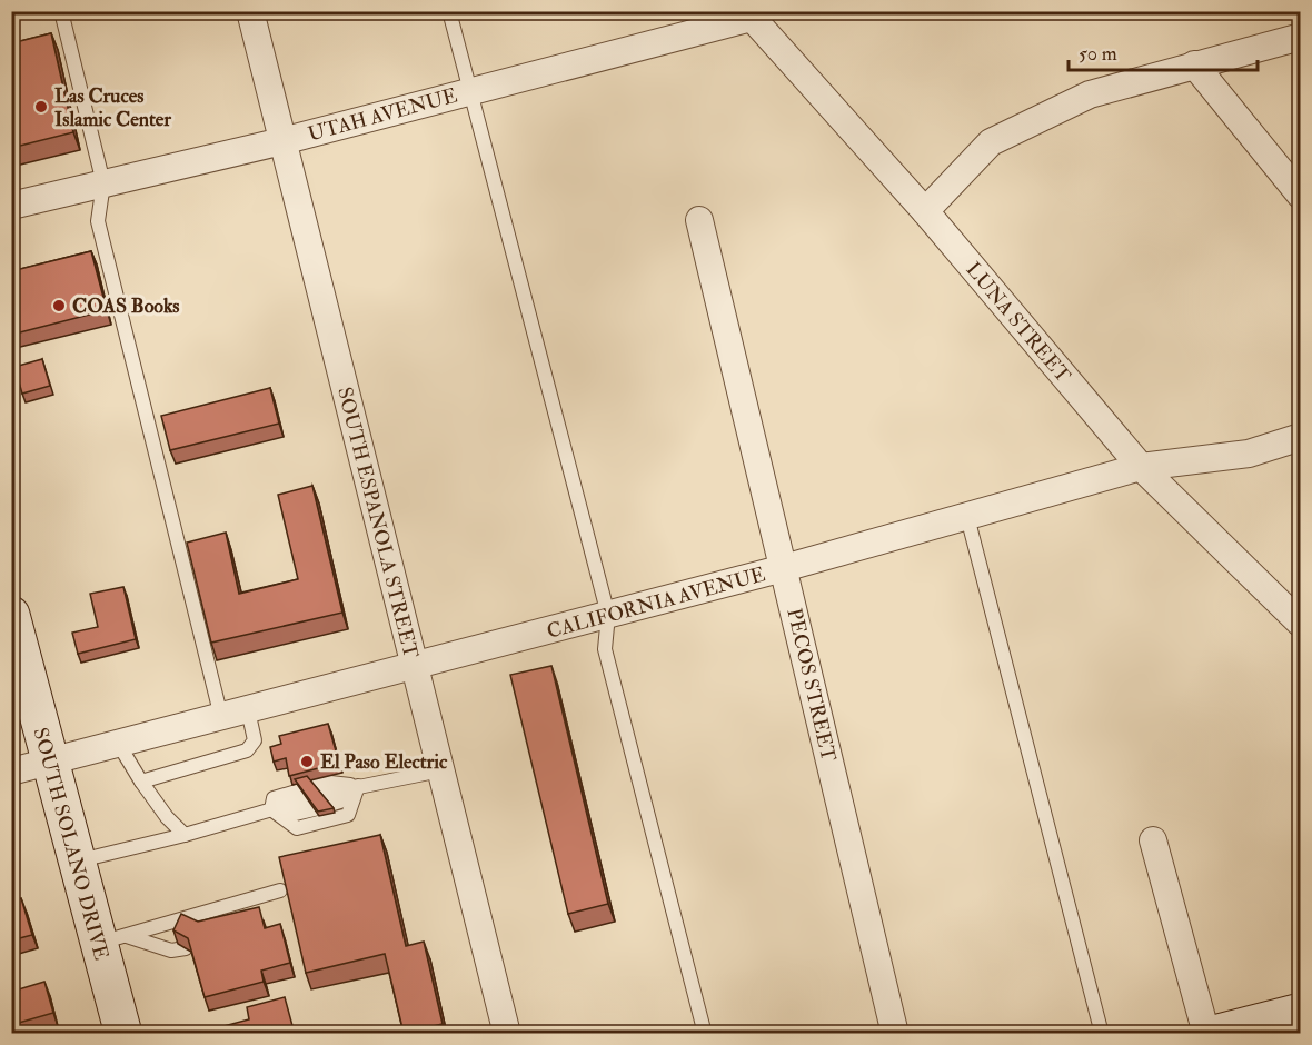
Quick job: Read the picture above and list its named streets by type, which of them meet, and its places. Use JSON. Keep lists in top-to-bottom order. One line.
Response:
{"streets":{"street":["UTAH AVENUE","LUNA STREET","SOUTH ESPANOLA STREET","CALIFORNIA AVENUE","PECOS STREET","SOUTH SOLANO DRIVE"]},"crossings":[["UTAH AVENUE","LUNA STREET"],["UTAH AVENUE","SOUTH ESPANOLA STREET"],["LUNA STREET","CALIFORNIA AVENUE"],["SOUTH ESPANOLA STREET","CALIFORNIA AVENUE"],["CALIFORNIA AVENUE","PECOS STREET"],["CALIFORNIA AVENUE","SOUTH SOLANO DRIVE"]],"places":["Las Cruces Islamic Center","COAS Books","El Paso Electric"],"scale_bar":"50 m"}
